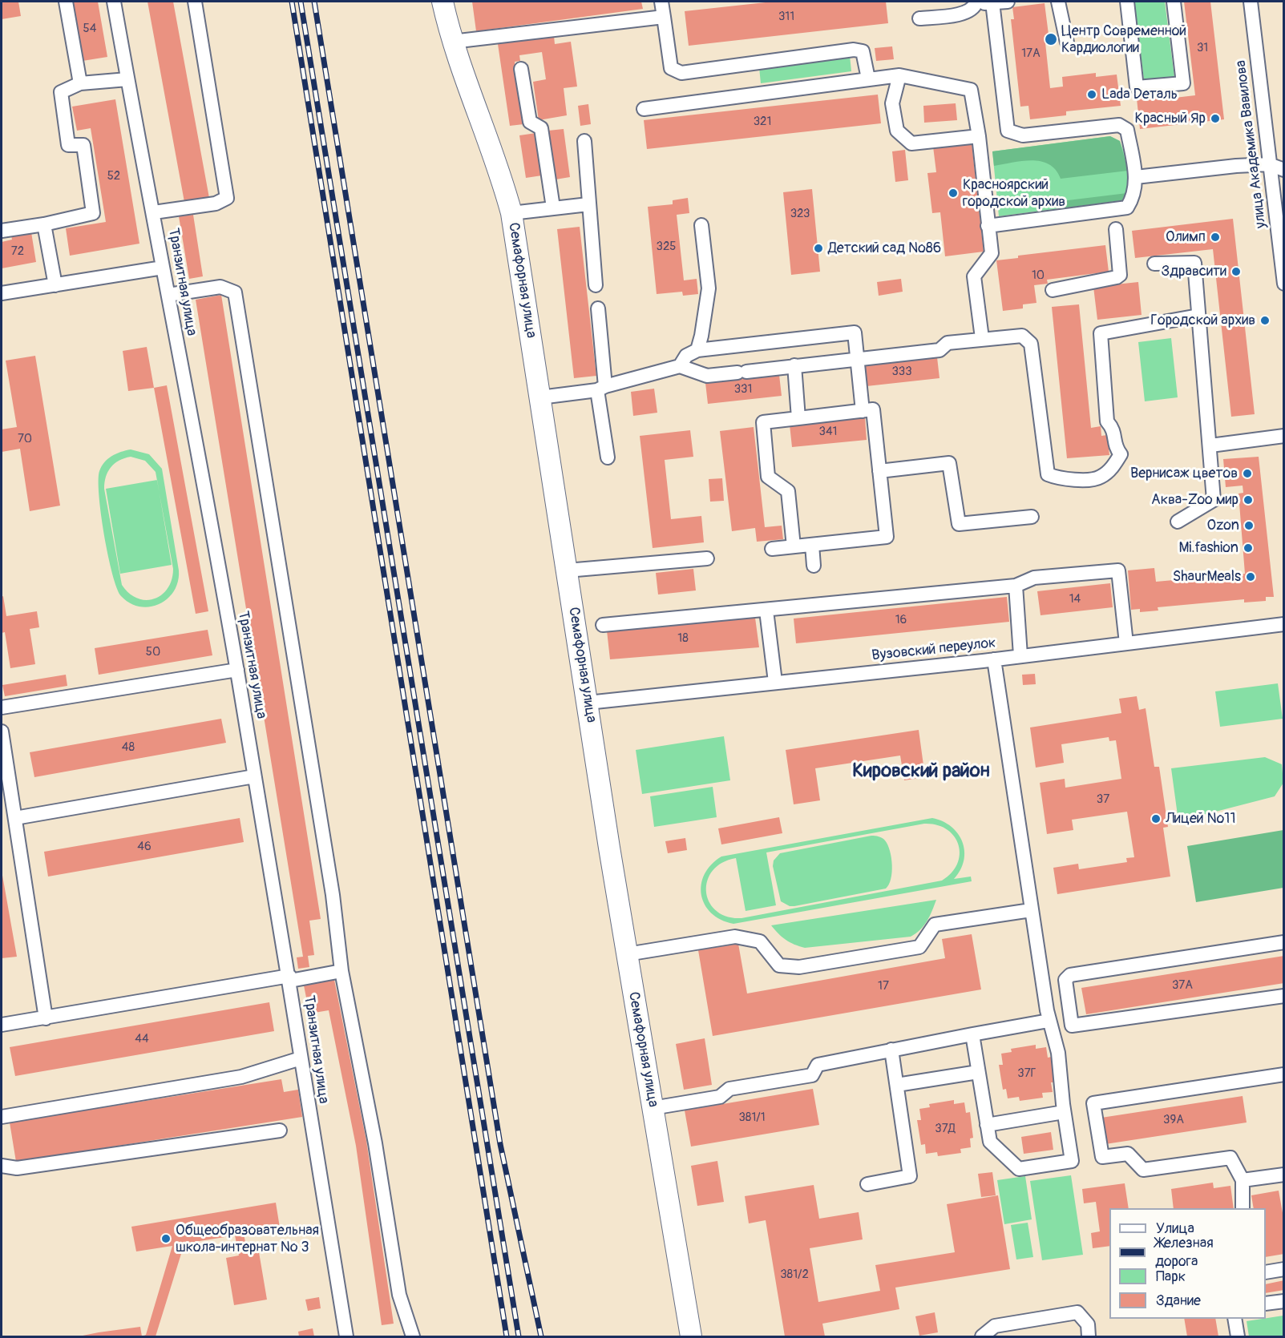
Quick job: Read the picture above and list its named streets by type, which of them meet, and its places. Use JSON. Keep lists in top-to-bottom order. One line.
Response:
{"streets":{"highway":["Семафорная улица"],"street":["улица Академика Вавилова","Транзитная улица","Вузовский переулок"]},"crossings":[["Семафорная улица","Вузовский переулок"]],"districts":["Кировский район"],"places":["Центр Современной Кардиологии","Lada Dеталь","Красный Яр","Красноярский городской архив","Олимп","Детский сад №86","Здравсити","Городской архив","Вернисаж цветов","Аква-Zoo мир","Ozon","Mi.fashion","ShаurMeals","Лицей №11","Общеобразовательная школа-интернат № 3"],"house_numbers":["311","54","31","17А","321","52","323","325","72","10","333","331","341","70","14","16","18","50","48","37","46","37А","17","44","37Г","381/1","39А","37Д","381/2"],"legend":["Улица","Железная дорога","Парк","Здание"]}
